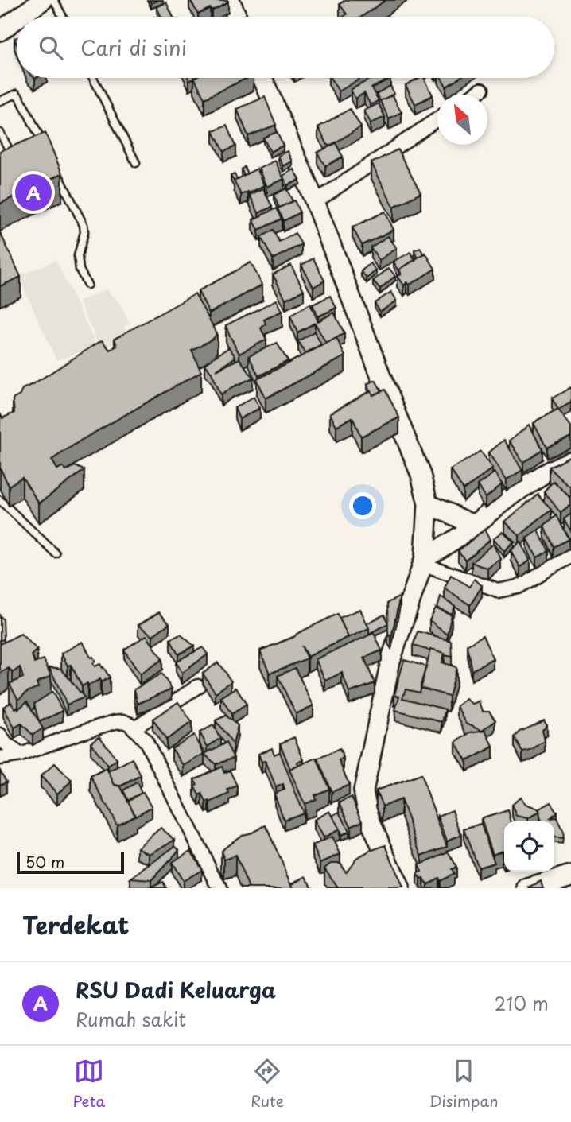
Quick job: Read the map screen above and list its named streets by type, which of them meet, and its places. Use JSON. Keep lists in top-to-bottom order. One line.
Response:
{"scale_bar":"50 m","north":"top left","page":{"search":"Cari di sini","pins":"A","scale":"50 m","heading":"Terdekat","list":[{"mark":"A","name":"RSU Dadi Keluarga","note":"Rumah sakit","value":"210 m"}],"nav":["Peta","Rute","Disimpan"]}}
